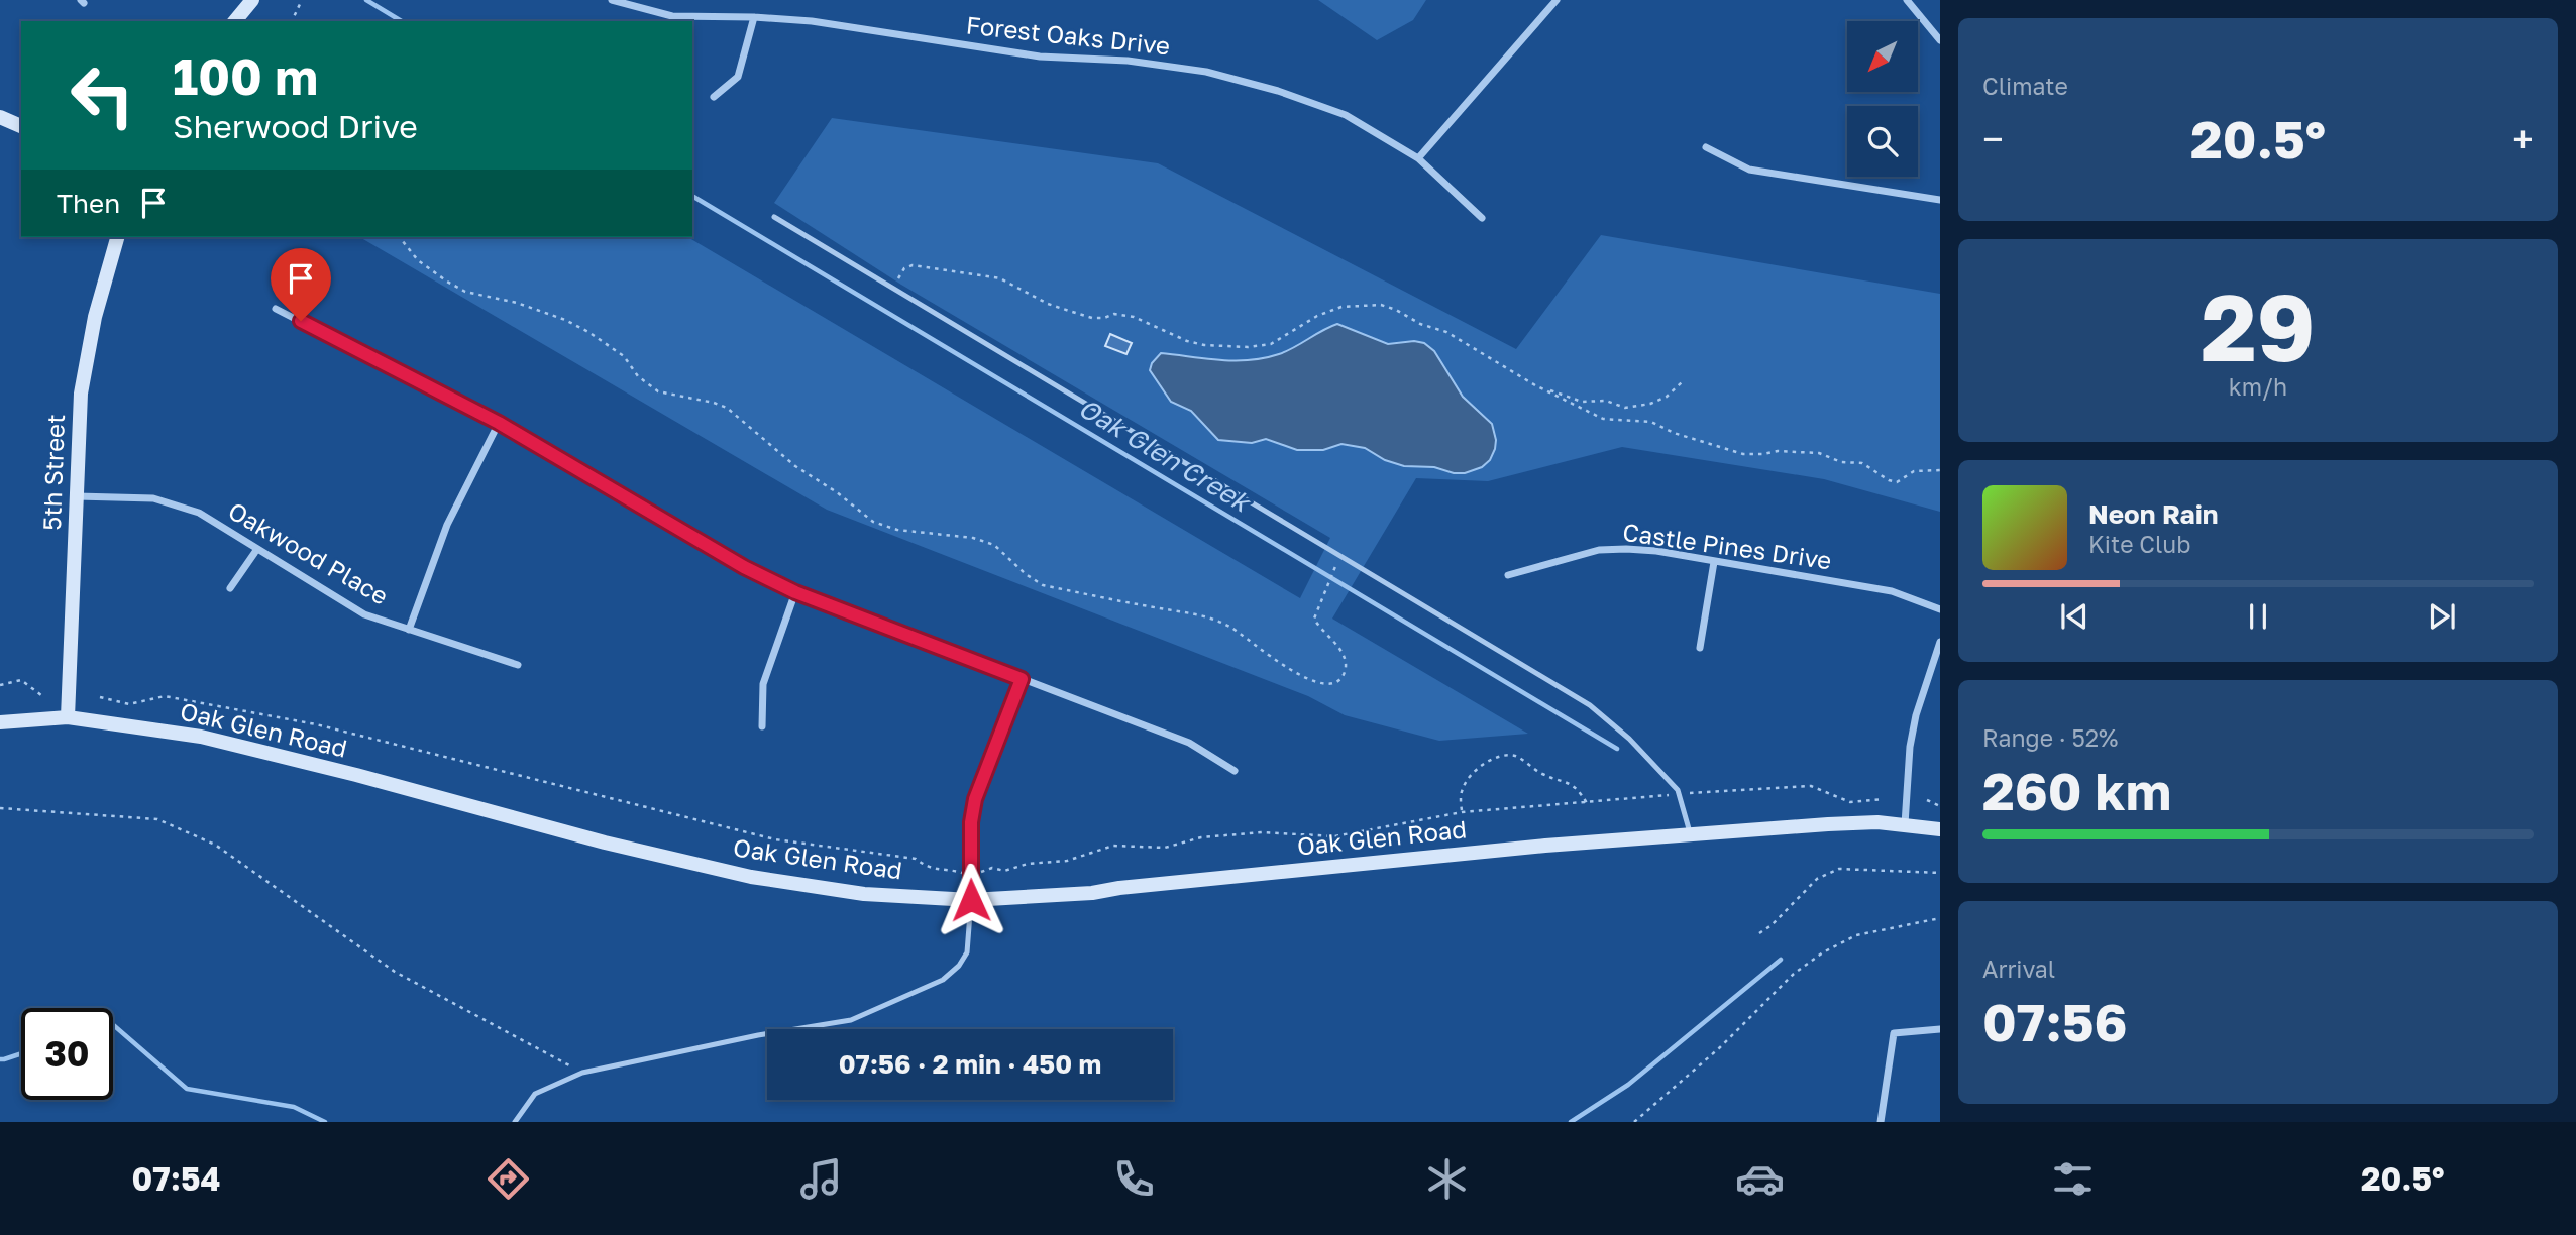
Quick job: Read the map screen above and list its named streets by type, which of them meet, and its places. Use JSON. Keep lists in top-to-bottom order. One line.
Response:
{"streets":{"main road":["5th Street","Oak Glen Road"],"street":["Forest Oaks Drive","Castle Pines Drive","Oakwood Place"]},"crossings":[["5th Street","Oakwood Place"],["5th Street","Oak Glen Road"]],"water":["Oak Glen Creek"],"north":"bottom left","page":{"tile":["Climate",["29","km/h"],["Range · 52%","260 km"],["Arrival","07:56"]],"turn":["100 m","Sherwood Drive"],"heat":["−","20.5°","+"],"then":"Then","song":["Neon Rain","Kite Club"],"limit":"30","trip":"07:56 · 2 min · 450 m","tabs":["07:54","20.5°"]}}
